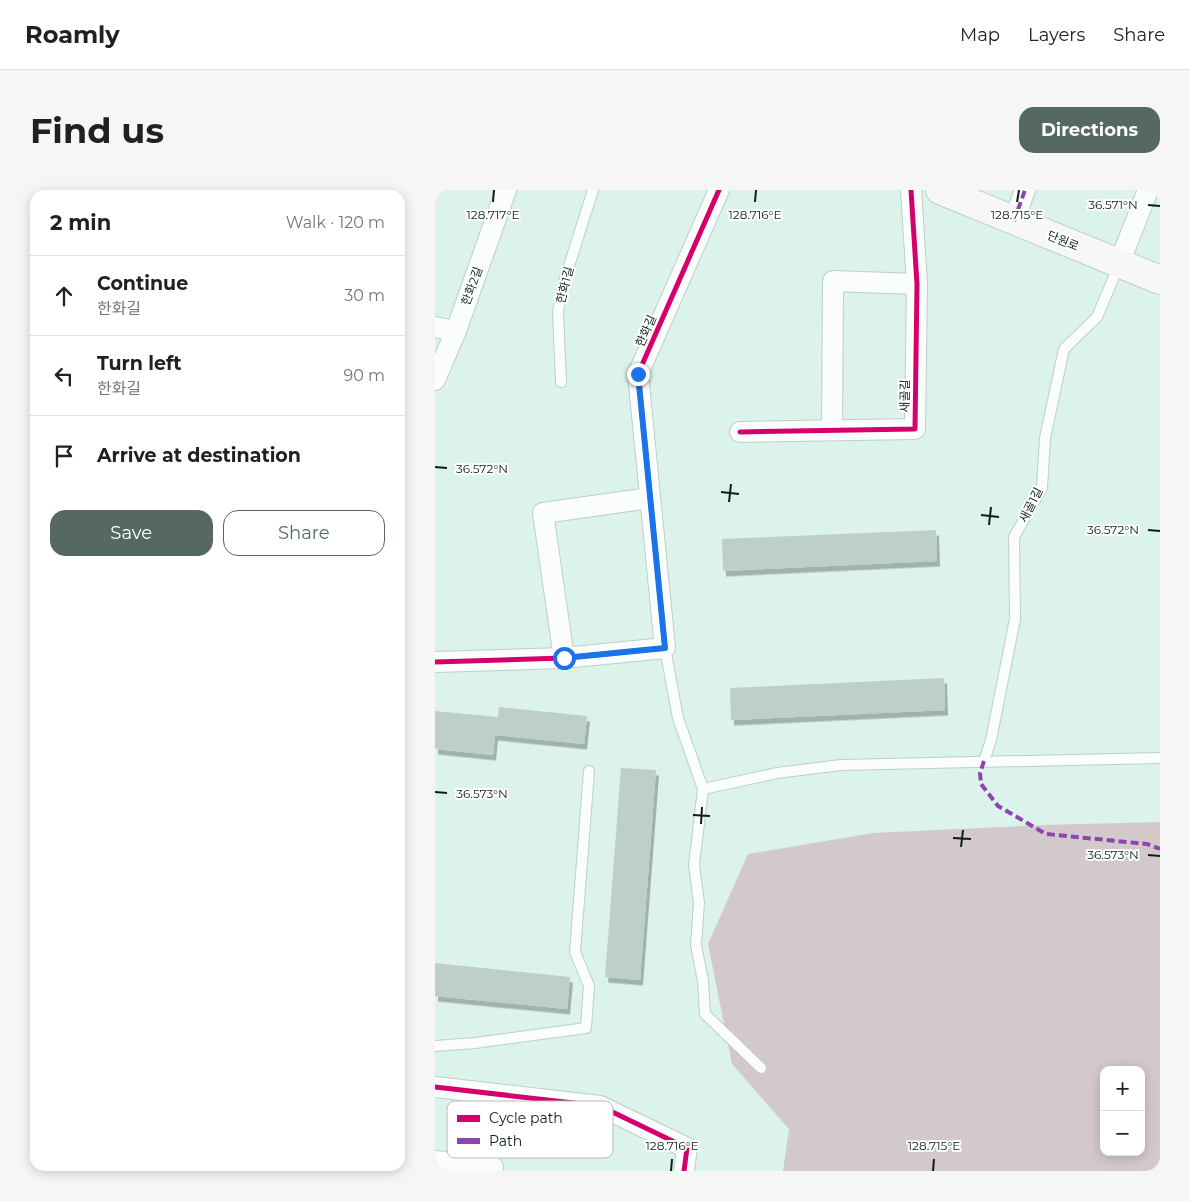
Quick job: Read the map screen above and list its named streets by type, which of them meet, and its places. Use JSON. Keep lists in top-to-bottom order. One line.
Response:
{"streets":{"street":["단원로","한화2길","한화길","새골길"],"lane":["한화1길","새골1길"]},"crossings":[["단원로","새골1길"]],"legend":["Cycle path","Path"],"page":{"header":"Roamly","nav":["Map","Layers","Share"],"buttons":["Directions",["Save","Share"]],"title":"Find us","heading":["2 min","Walk · 120 m"],"list":[["Continue","한화길","30 m"],["Turn left","한화길","90 m"],"Arrive at destination"],"map_buttons":["+","−"]},"coordinates":["36.571°N","128.717°E","128.716°E","128.715°E","36.572°N","36.573°N"]}
